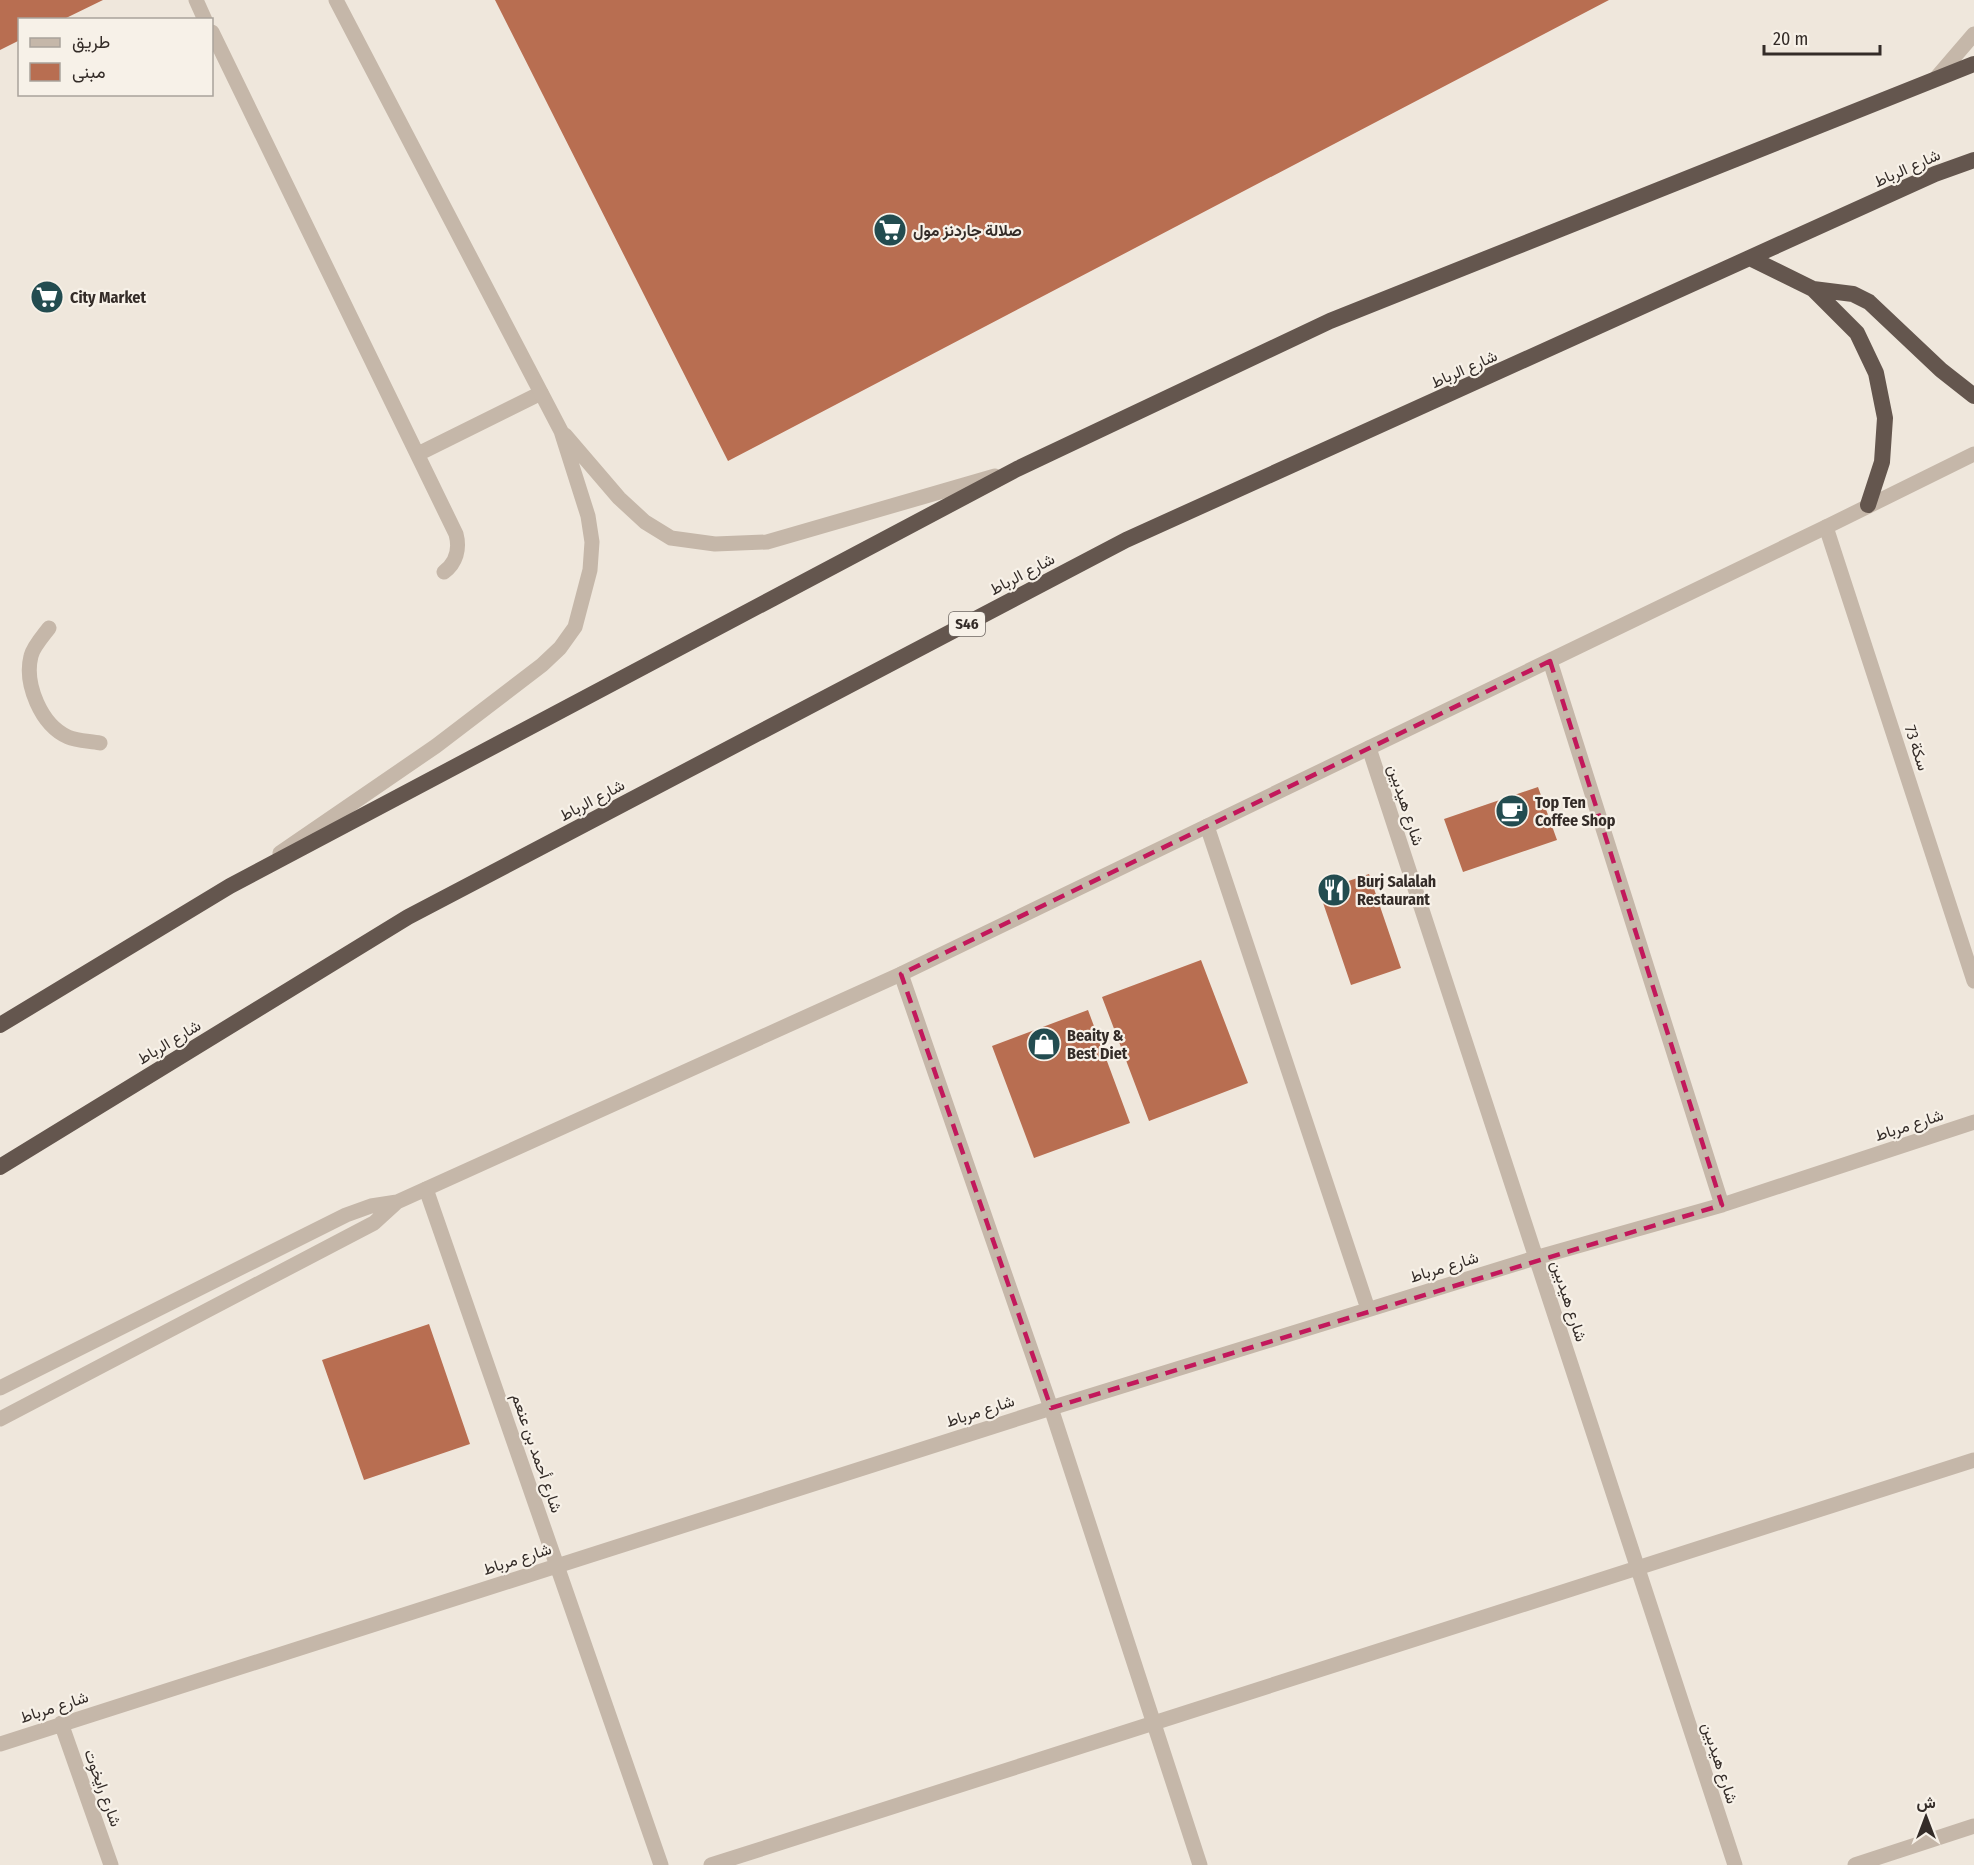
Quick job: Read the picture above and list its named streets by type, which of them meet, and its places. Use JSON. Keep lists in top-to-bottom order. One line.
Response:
{"streets":{"highway":["شارع الرباط","S46"],"street":["سكة 73","شارع هيدبين","شارع مرباط","شارع أحمد بن عنعم","شارع رايخوت"]},"crossings":[["شارع هيدبين","شارع مرباط"],["شارع مرباط","شارع أحمد بن عنعم"],["شارع مرباط","شارع رايخوت"]],"places":{"supermarket":["صلالة جاردنز مول","City Market"],"cafe":["Top Ten Coffee Shop"],"restaurant":["Burj Salalah Restaurant"],"shop":["Beaity & Best Diet"]},"legend":["طريق","مبنى"],"scale_bar":"20 m","north":"top"}
